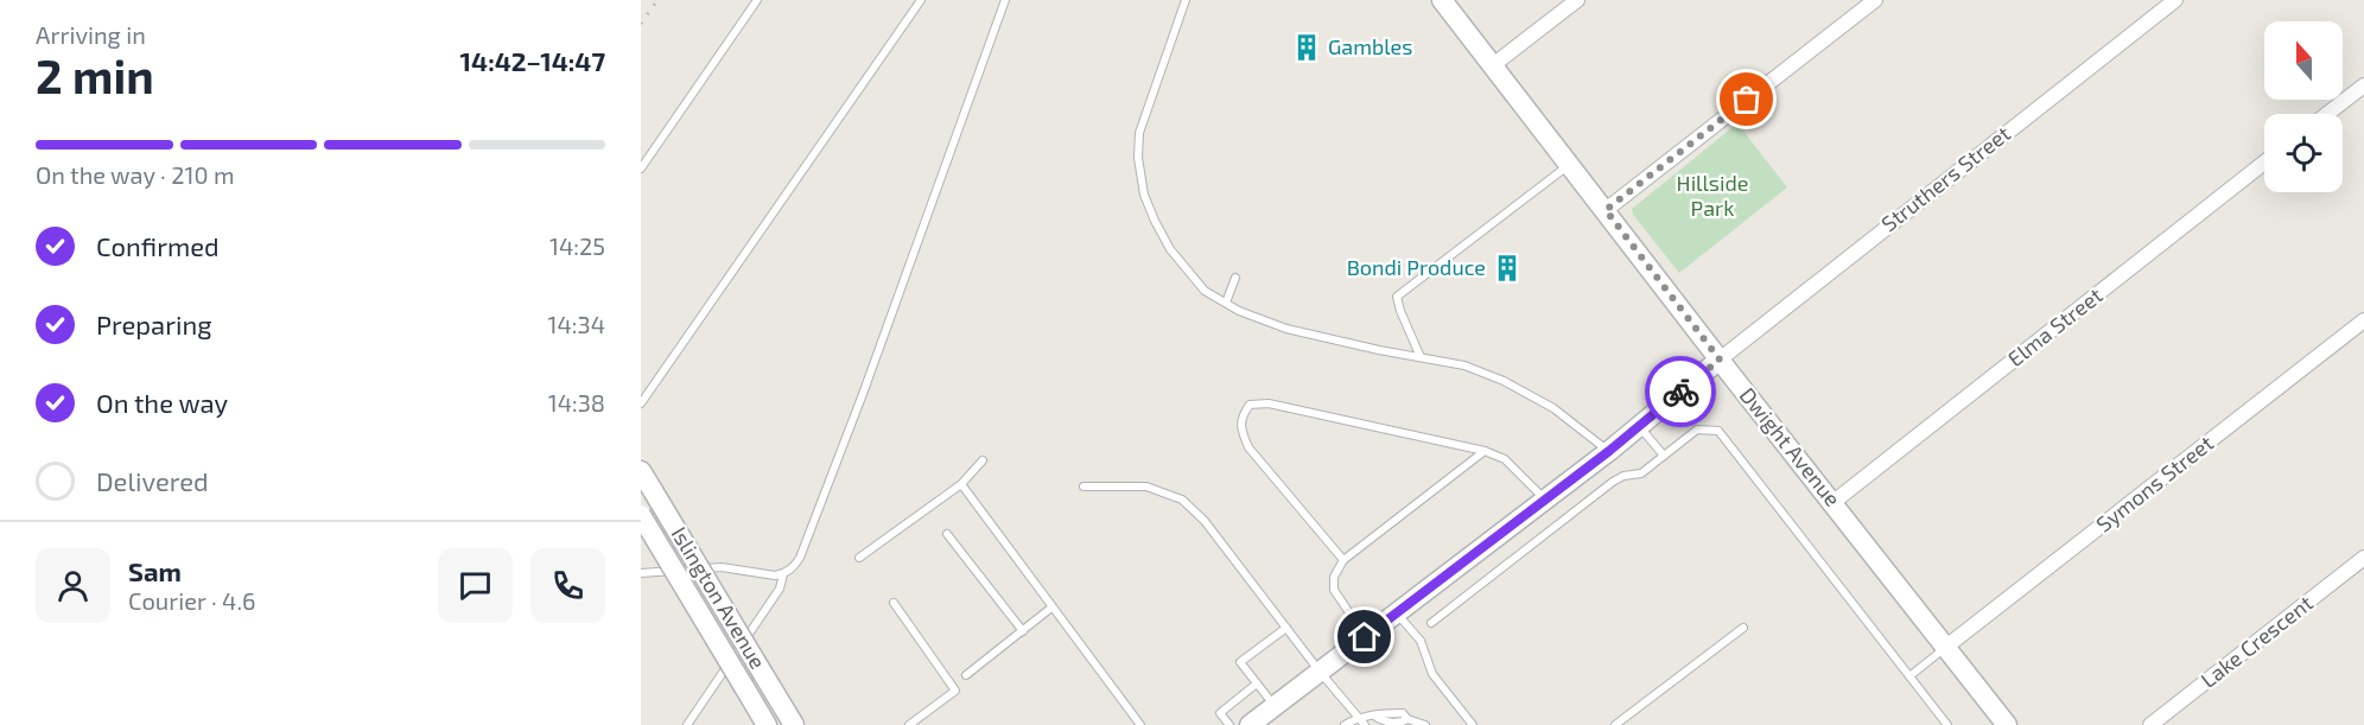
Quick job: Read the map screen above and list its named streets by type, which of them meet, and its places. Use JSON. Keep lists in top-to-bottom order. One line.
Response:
{"streets":{"street":["Struthers Street","Elma Street","Dwight Avenue","Symons Street","Islington Avenue","Lake Crescent"]},"crossings":[["Struthers Street","Dwight Avenue"],["Elma Street","Dwight Avenue"],["Dwight Avenue","Symons Street"]],"parks":["Hillside Park"],"places":{"building":["Gambles","Bondi Produce"]},"north":"top","page":{"heading":["2 min","Arriving in","14:42–14:47"],"panel":["Sam","Courier · 4.6"],"bar":"On the way · 210 m","list":[["Confirmed","14:25"],["Preparing","14:34"],["On the way","14:38"],"Delivered"]}}
